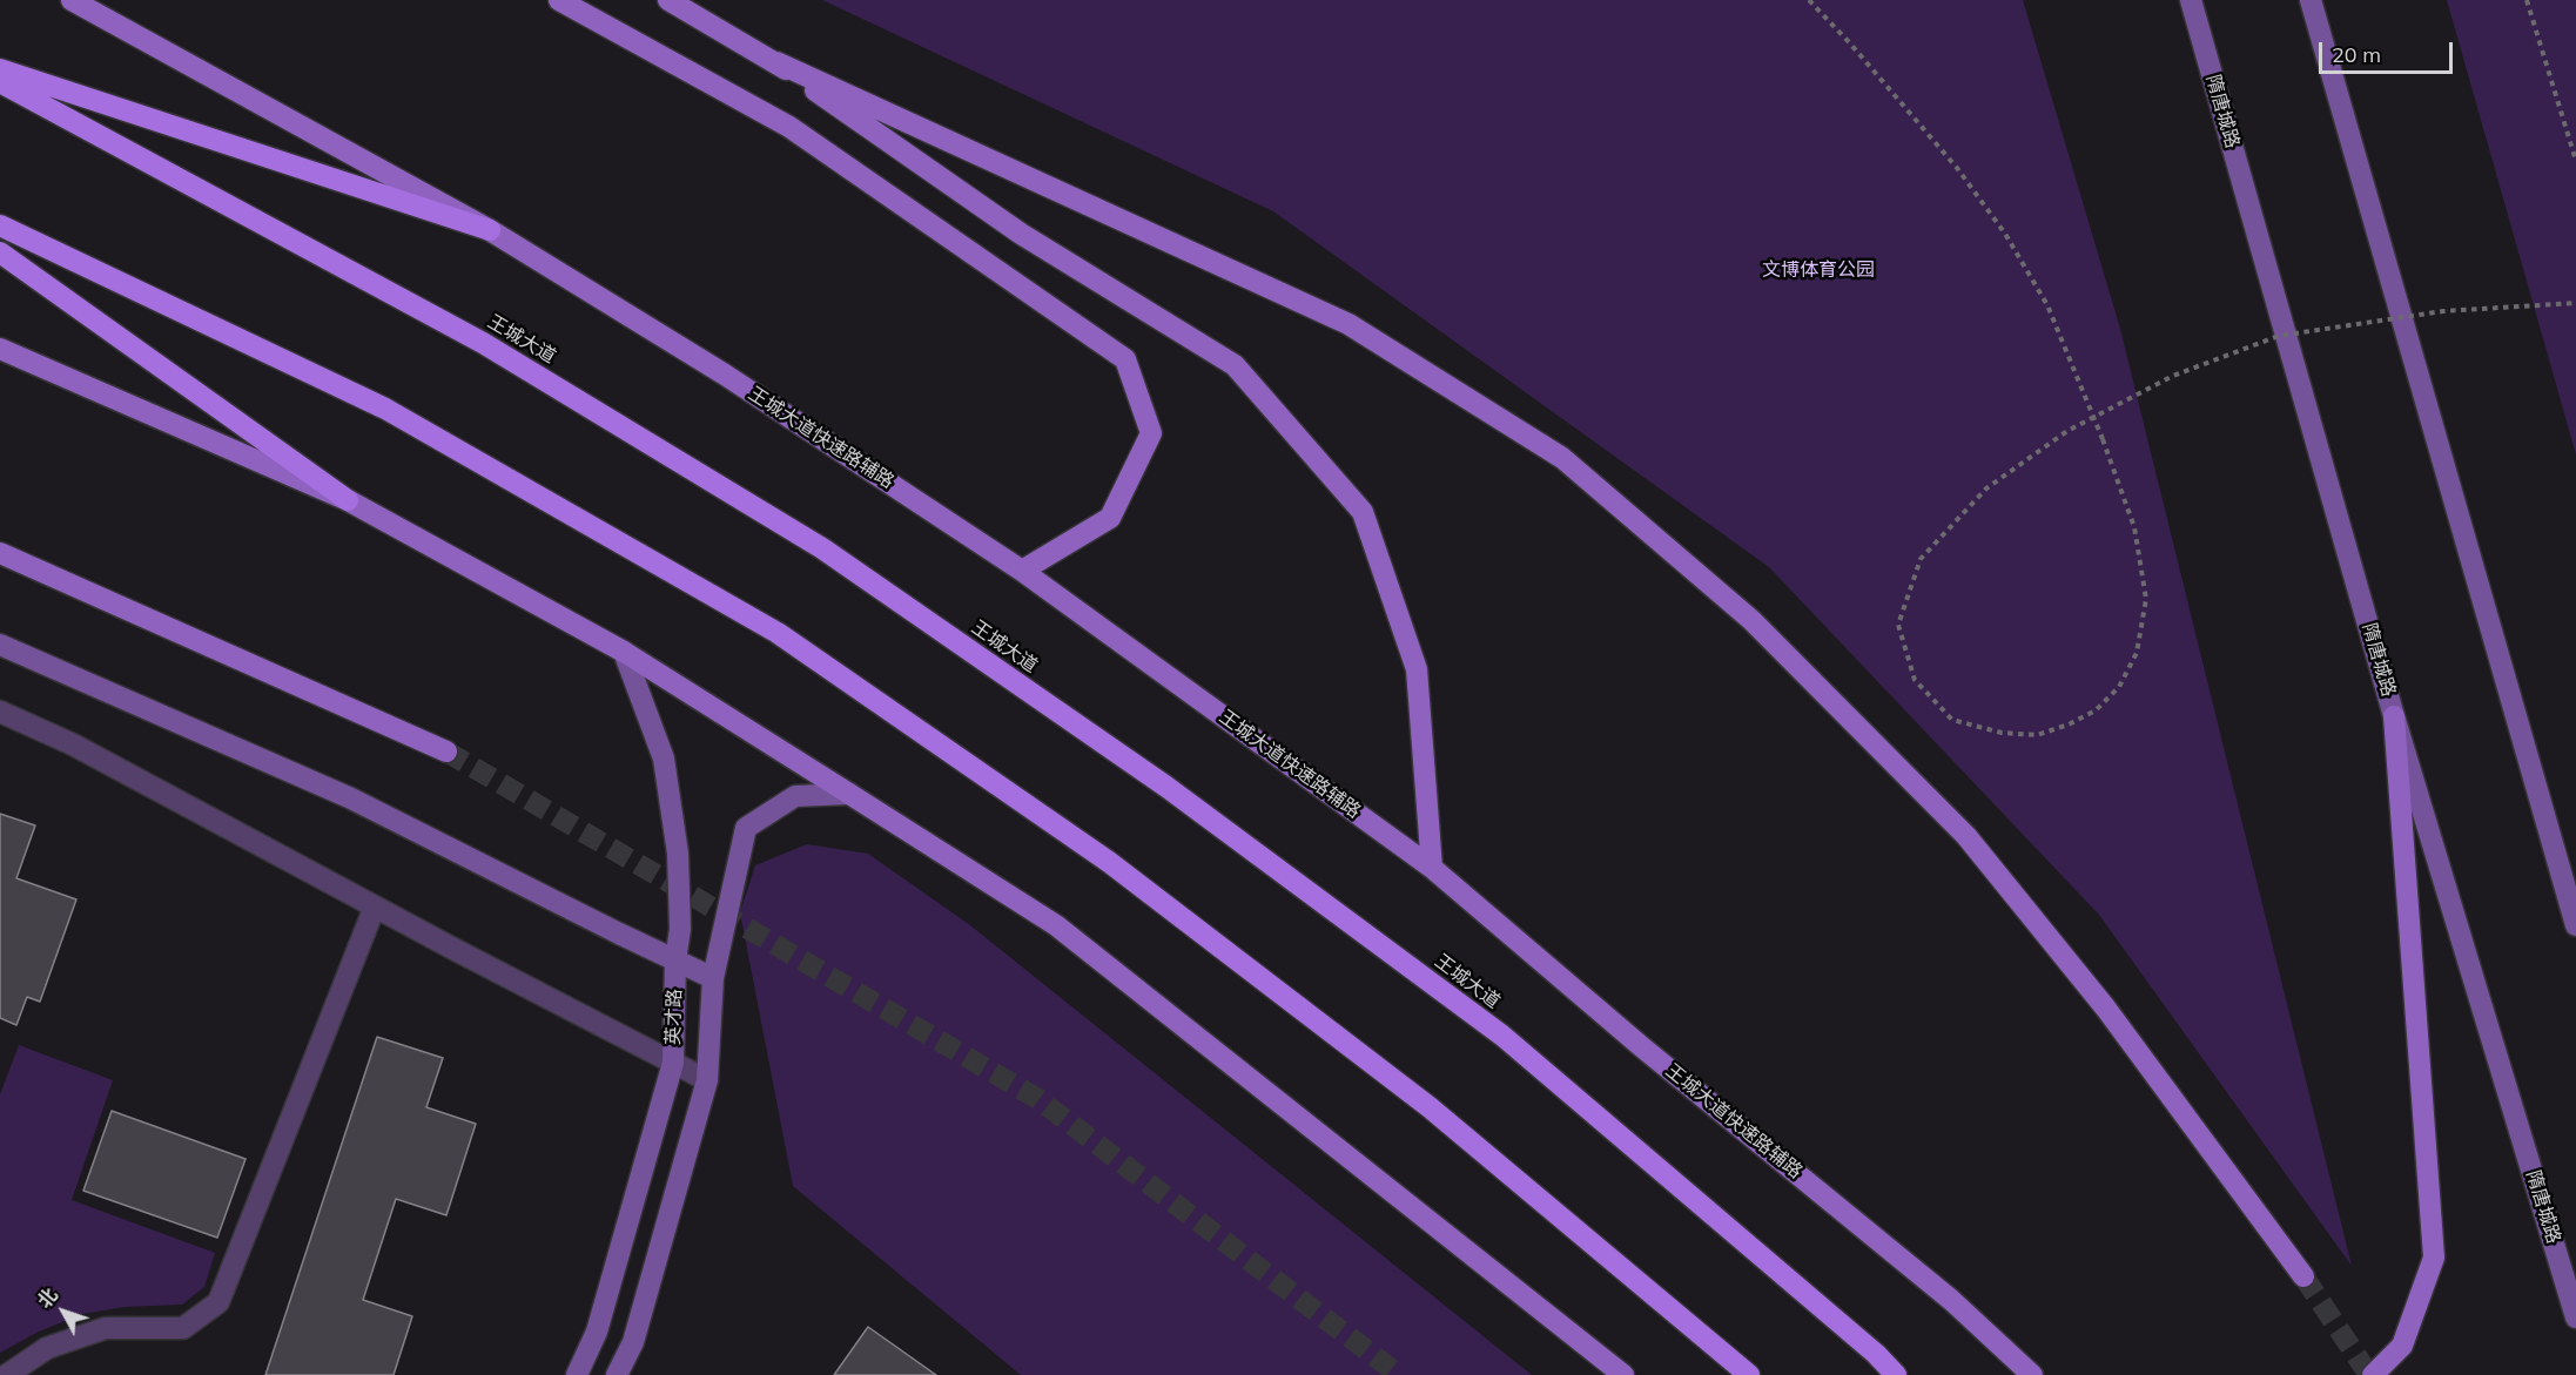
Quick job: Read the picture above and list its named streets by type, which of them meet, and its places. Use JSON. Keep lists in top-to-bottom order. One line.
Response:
{"streets":{"highway":["王城大道"],"main road":["隋唐城路","王城大道快速路辅路","英才路"]},"parks":["文博体育公园"],"scale_bar":"20 m","north":"top left"}
